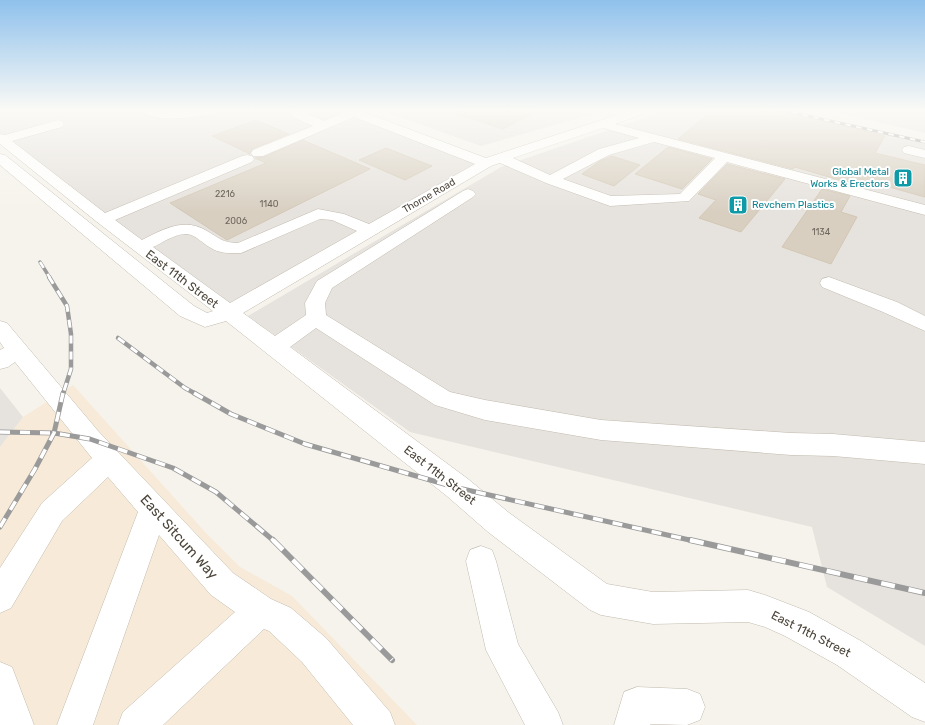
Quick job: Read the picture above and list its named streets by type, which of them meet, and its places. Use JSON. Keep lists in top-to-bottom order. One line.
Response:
{"streets":{"street":["Thorne Road","East 11th Street","East Sitcum Way"]},"crossings":[["Thorne Road","East 11th Street"]],"places":{"building":["Global Metal Works & Erectors","Revchem Plastics"]},"house_numbers":["2216","1140","2006","1134"]}
